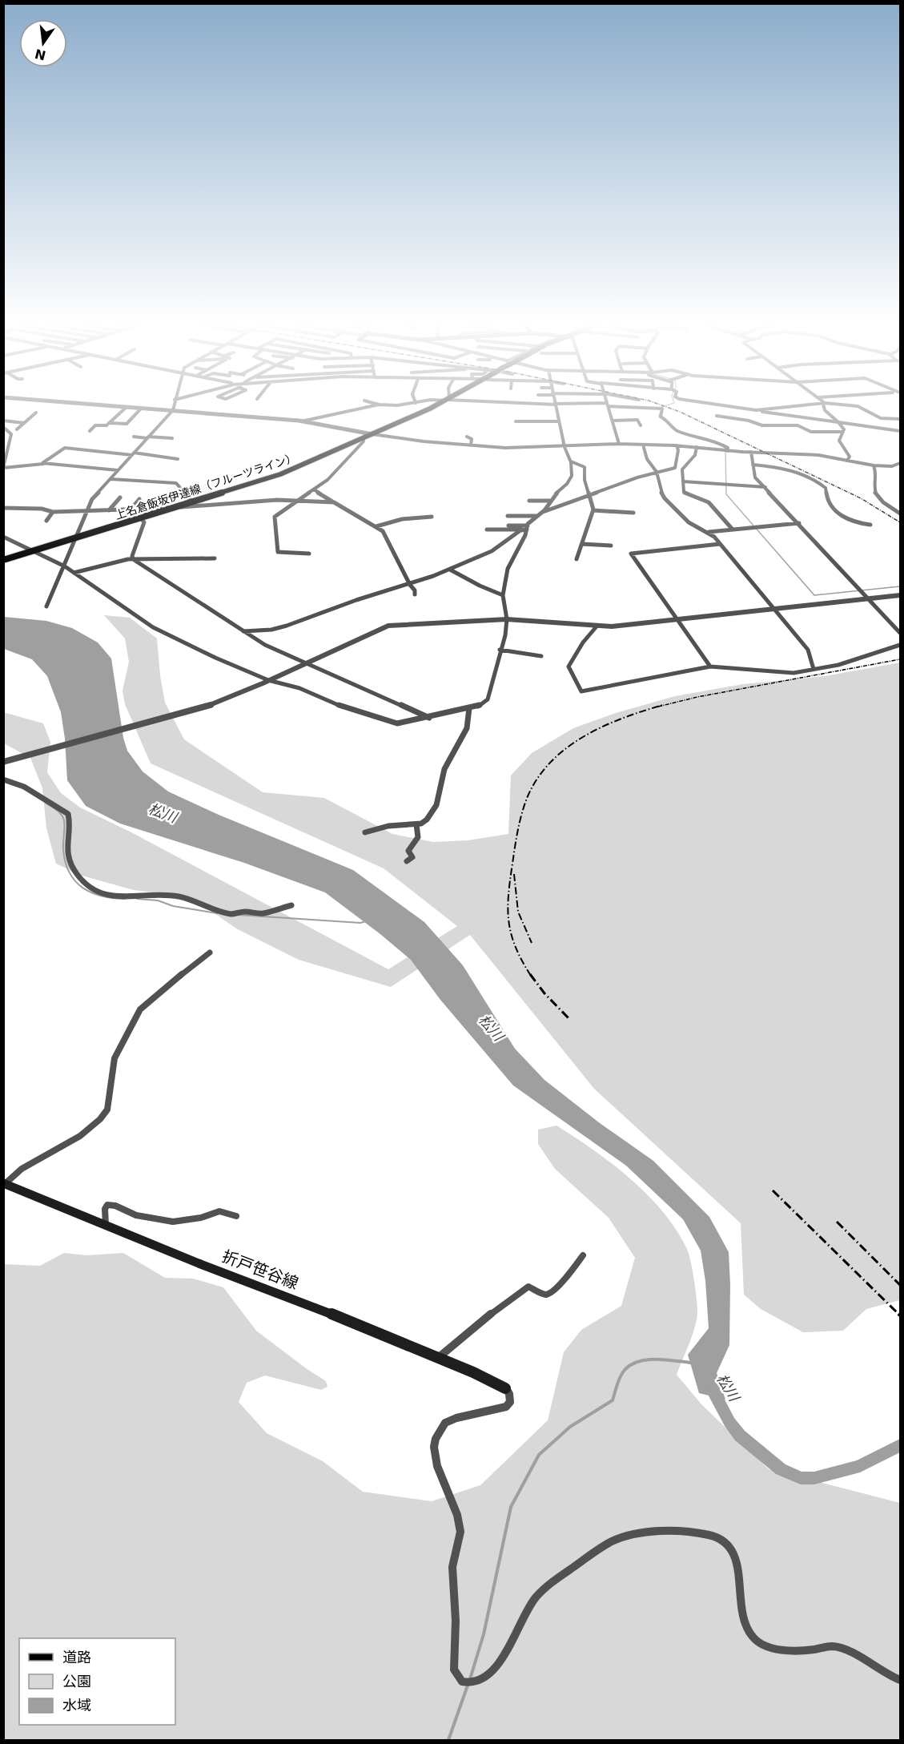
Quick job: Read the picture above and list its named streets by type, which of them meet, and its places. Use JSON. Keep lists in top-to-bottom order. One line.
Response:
{"streets":{"main road":["上名倉飯坂伊達線（フルーツライン）","折戸笹谷線"]},"water":["松川"],"legend":["道路","公園","水域"],"north":"bottom"}
